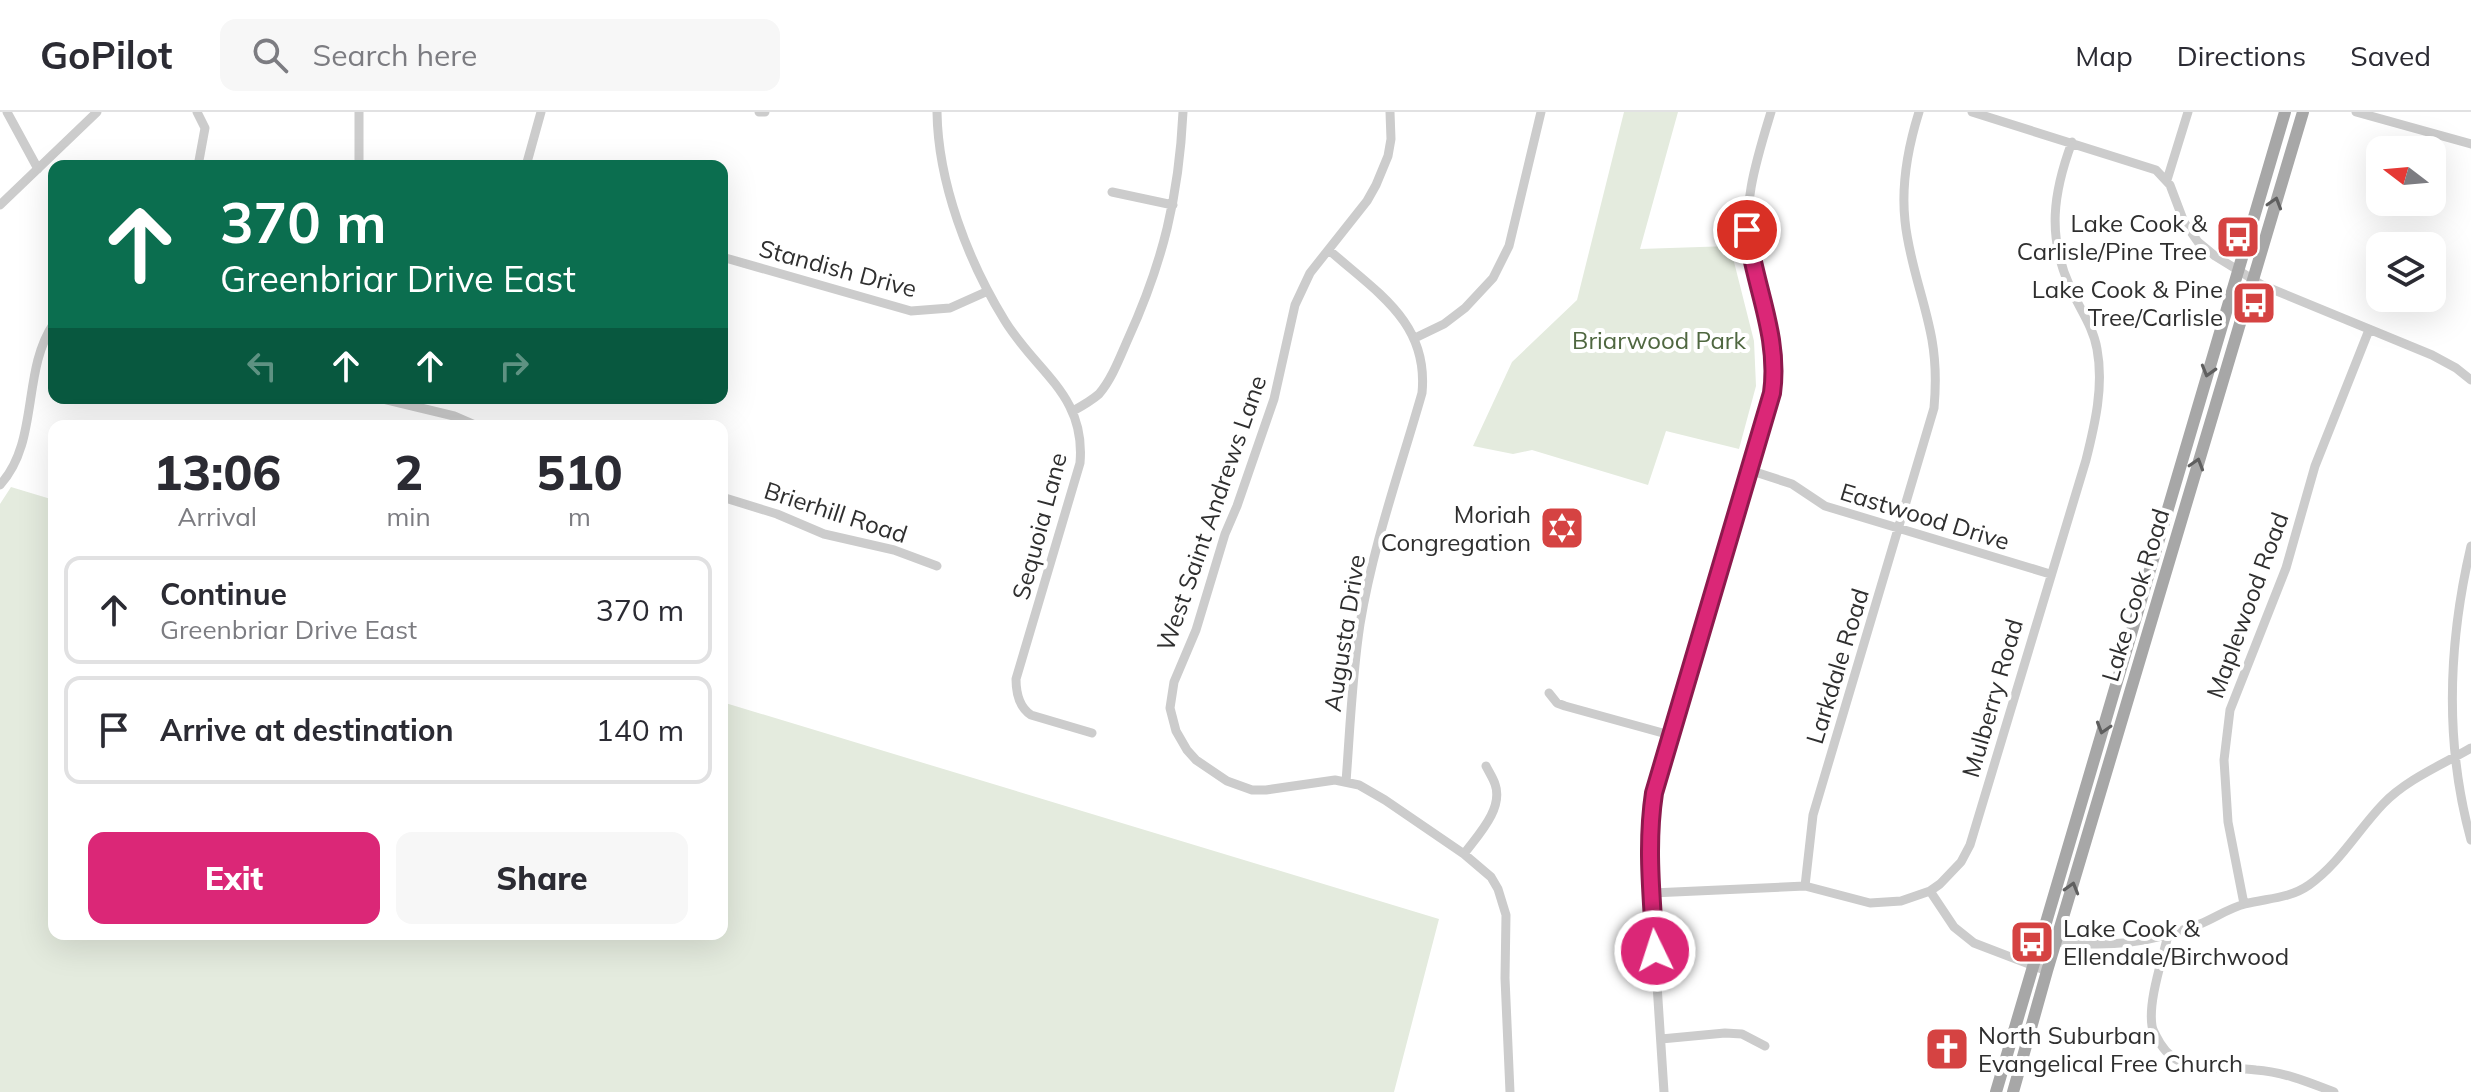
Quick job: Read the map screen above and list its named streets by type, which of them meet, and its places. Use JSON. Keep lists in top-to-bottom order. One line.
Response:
{"streets":{"main road":["Lake Cook Road"],"street":["Standish Drive","Brierhill Road","West Saint Andrews Lane","Eastwood Drive","Sequoia Lane","Maplewood Road","Augusta Drive","Larkdale Road","Mulberry Road"]},"crossings":[["Standish Drive","Sequoia Lane"],["West Saint Andrews Lane","Augusta Drive"],["Eastwood Drive","Larkdale Road"],["Eastwood Drive","Mulberry Road"]],"parks":["Briarwood Park"],"places":{"bus stop":["Lake Cook & Carlisle/Pine Tree","Lake Cook & Pine Tree/Carlisle","Lake Cook & Ellendale/Birchwood"],"synagogue":["Moriah Congregation"],"church":["North Suburban Evangelical Free Church"]},"north":"left","page":{"header":"GoPilot","search":"Search here","nav":["Map","Directions","Saved"],"turn":["370 m","Greenbriar Drive East"],"eta":["13:06","Arrival","2","min","510","m"],"list":[{"name":"Continue","note":"Greenbriar Drive East","value":"370 m"},{"name":"Arrive at destination","value":"140 m"}],"buttons":["Exit","Share"]}}
